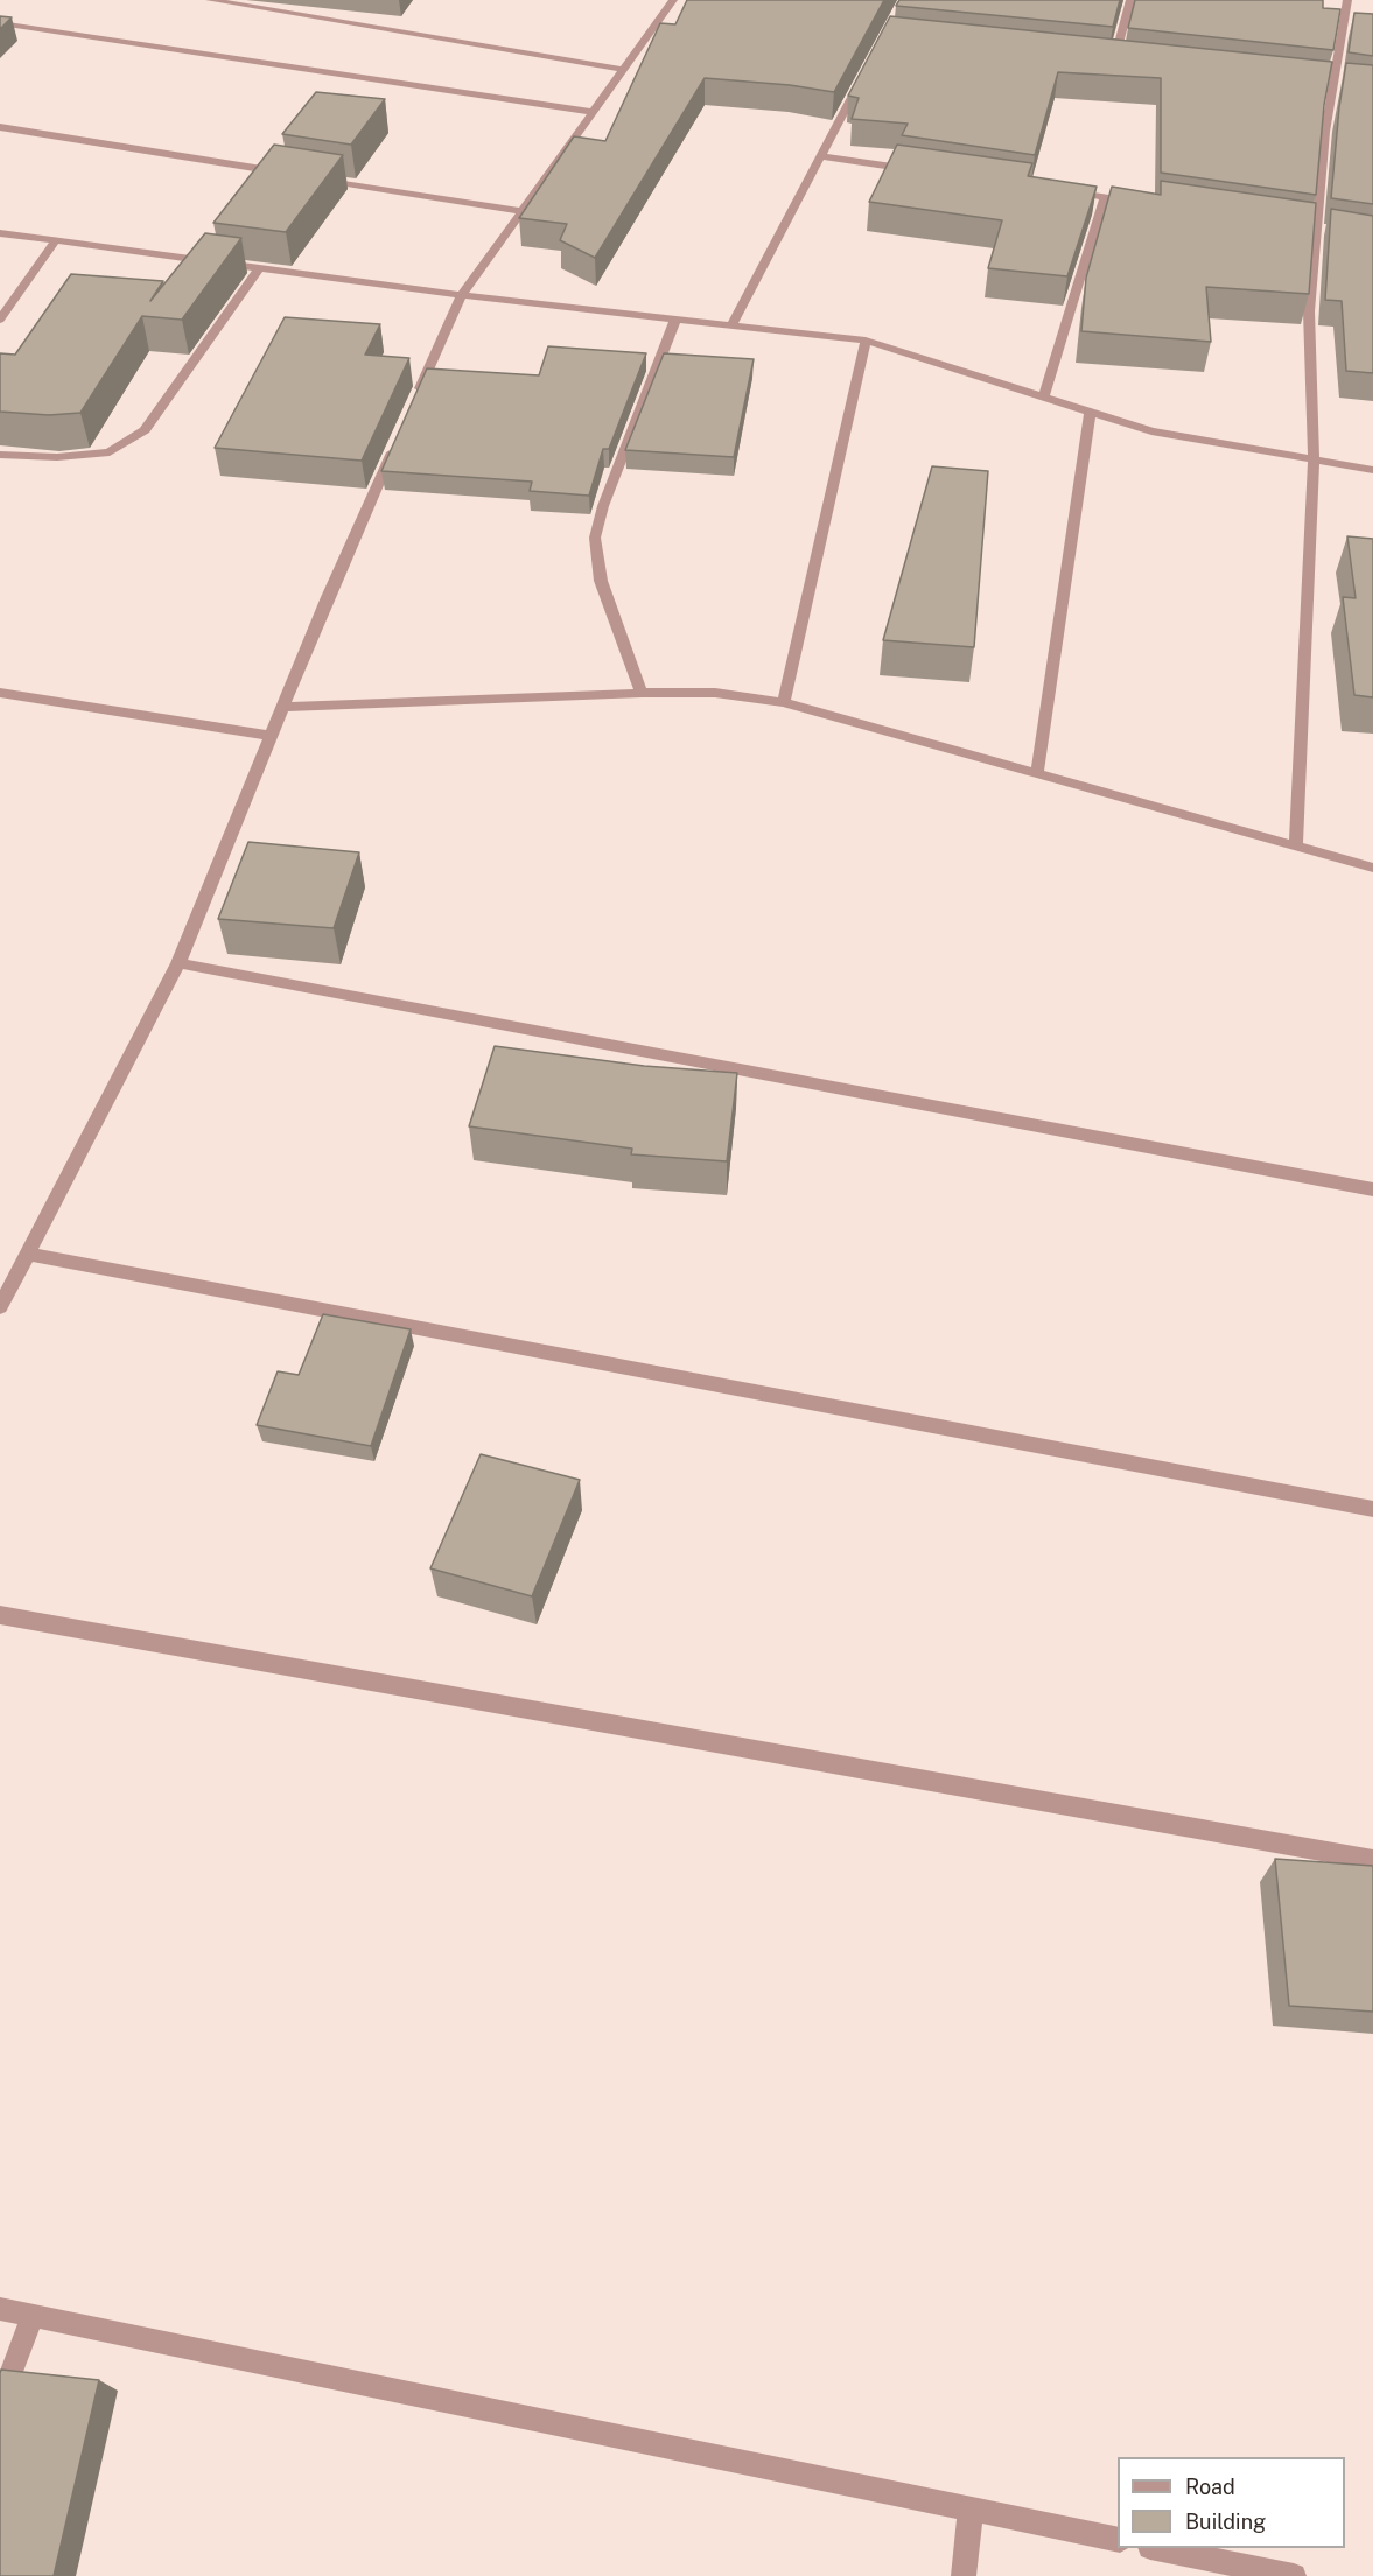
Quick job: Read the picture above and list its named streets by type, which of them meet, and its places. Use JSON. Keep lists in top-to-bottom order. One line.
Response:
{"legend":["Road","Building"]}
